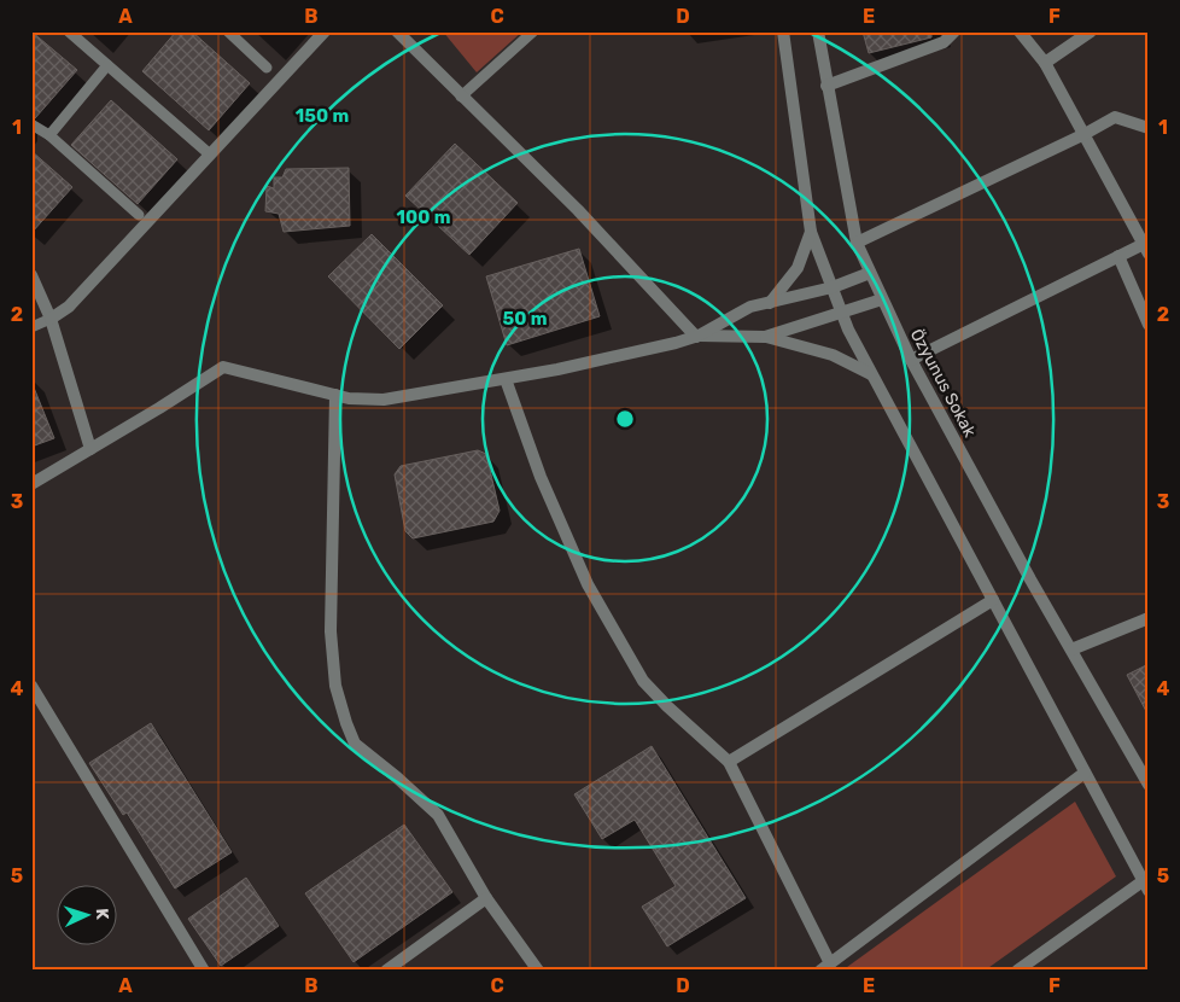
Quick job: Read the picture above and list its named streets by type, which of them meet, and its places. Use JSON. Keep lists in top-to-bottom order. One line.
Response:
{"streets":{"street":["Özyunus Sokak"]},"north":"right","grid":{"columns":["A","B","C","D","E","F"],"rows":["1","2","3","4","5"]},"rings":["150 m","100 m","50 m"]}
